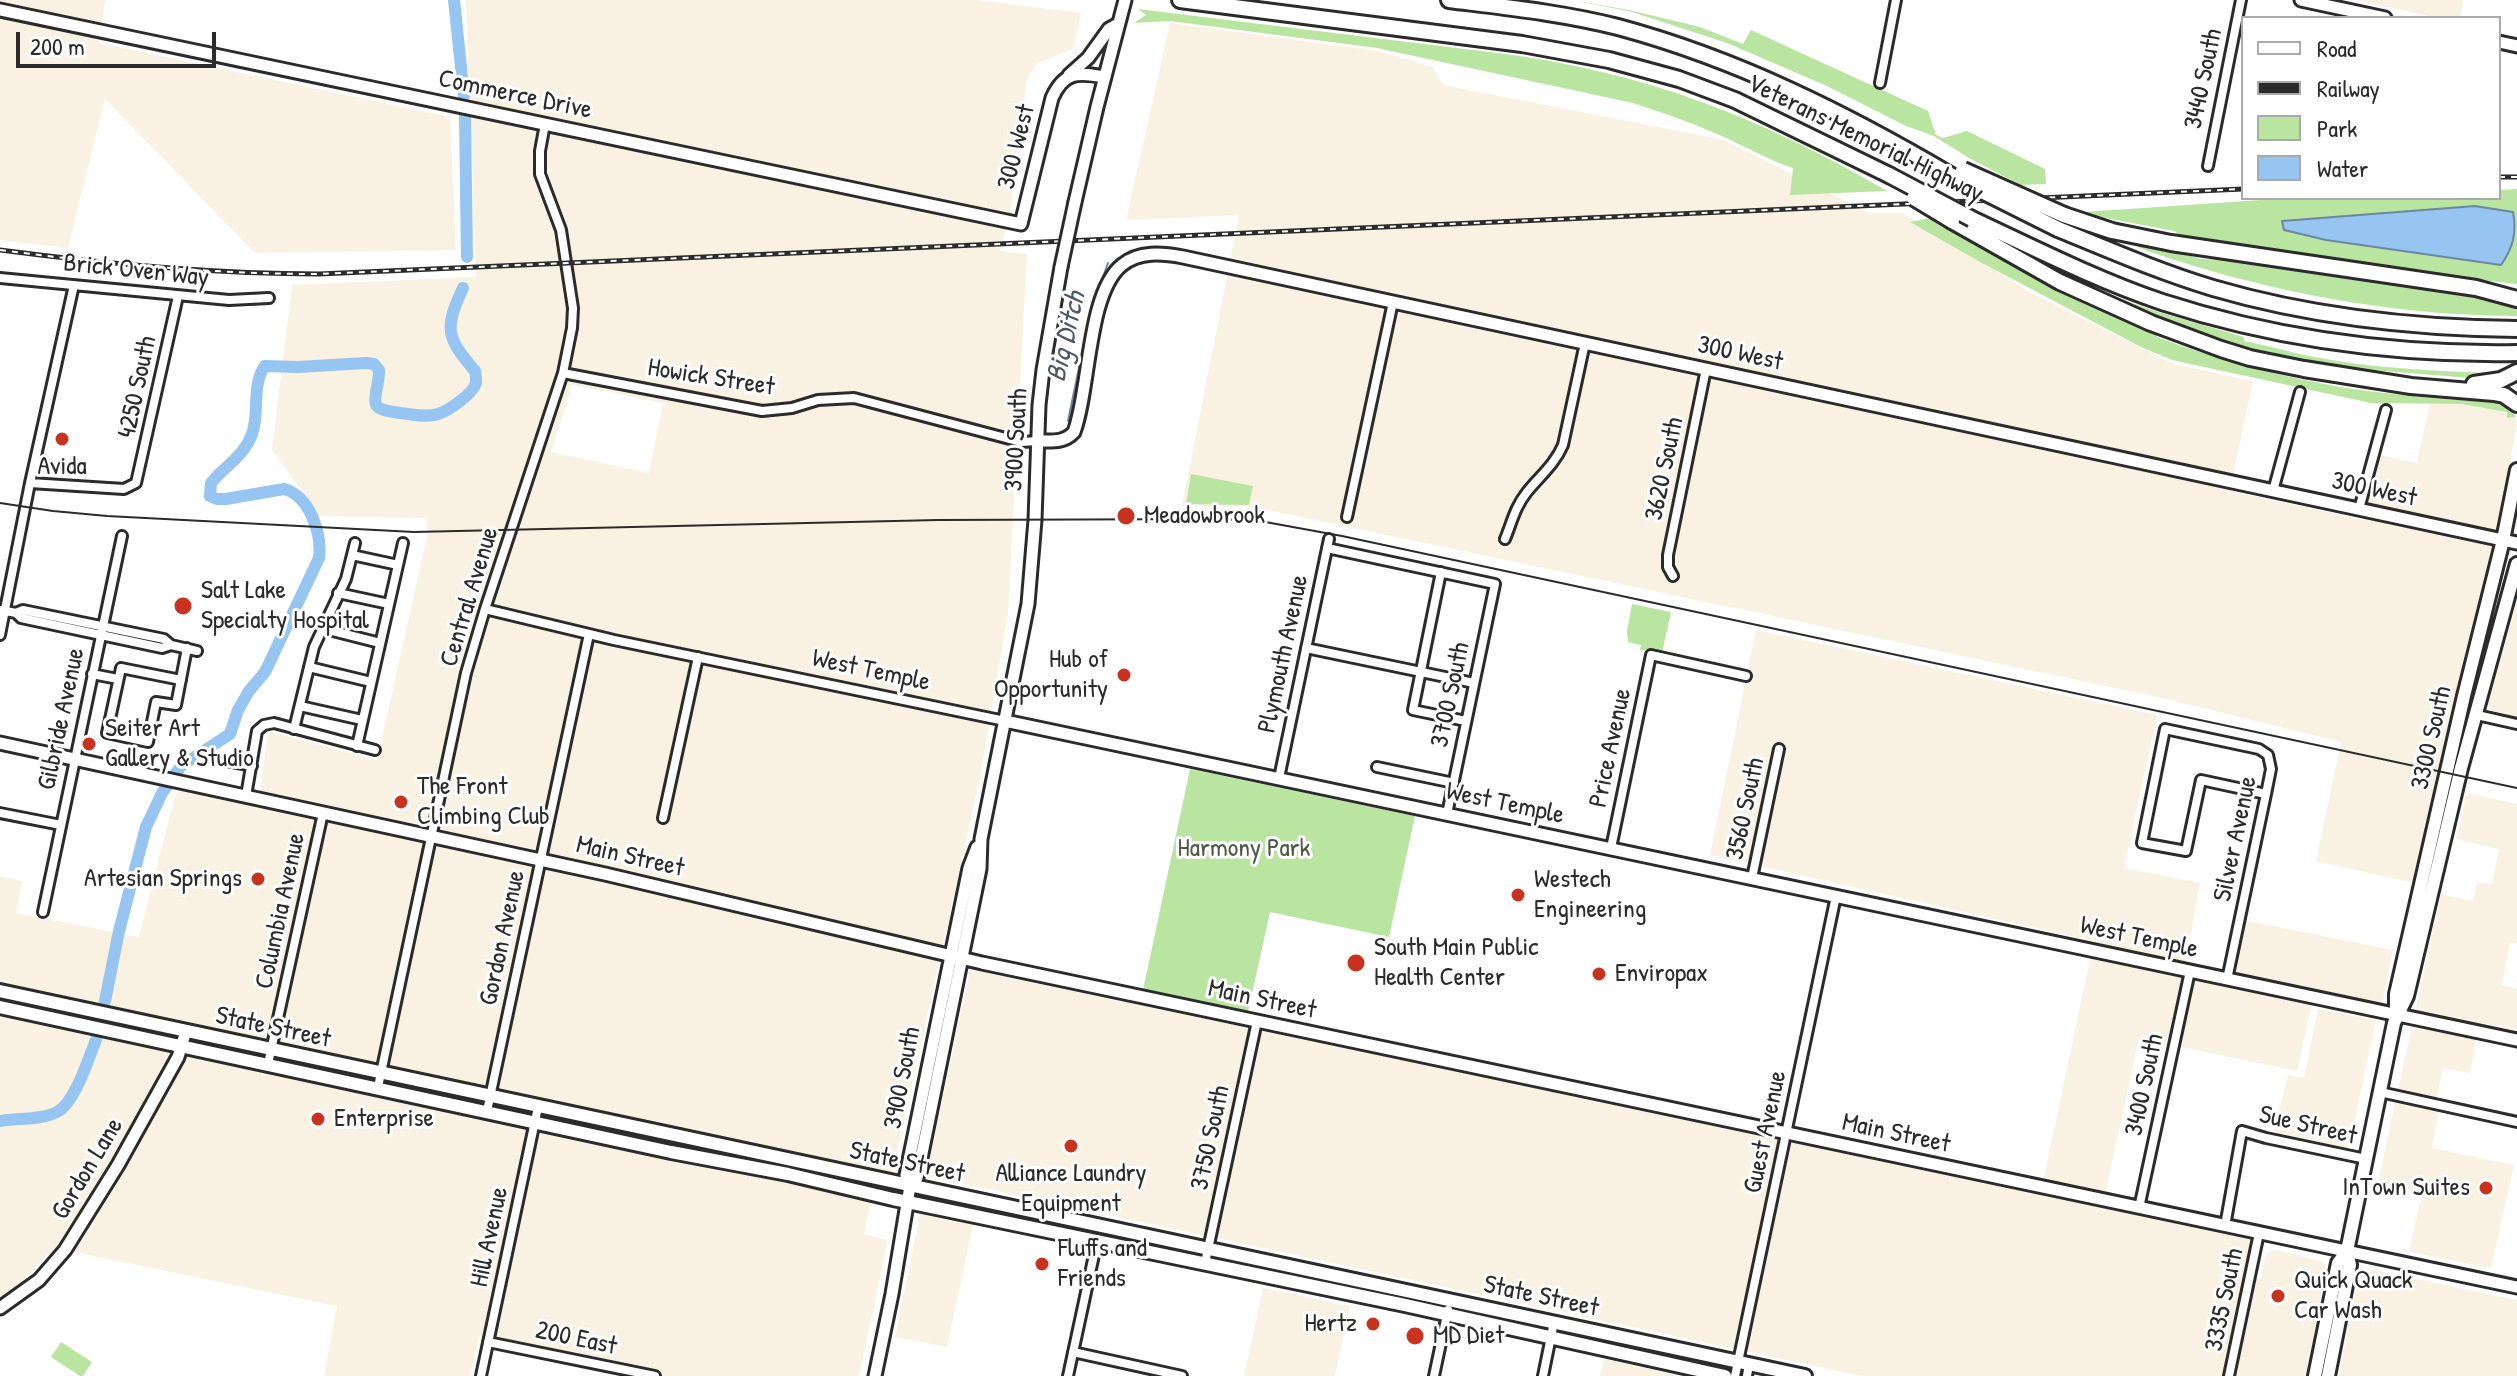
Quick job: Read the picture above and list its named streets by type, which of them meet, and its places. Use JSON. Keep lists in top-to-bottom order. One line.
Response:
{"streets":{"highway":["Veterans Memorial Highway"],"main road":["3300 South","State Street"],"street":["3440 South","Commerce Drive","300 West","Brick Oven Way","Howick Street","4250 South","3900 South","3620 South","Central Avenue","Plymouth Avenue","West Temple","3700 South","Gilbride Avenue","Price Avenue","3560 South","Silver Avenue","Main Street","Columbia Avenue","Gordon Avenue","3400 South","Sue Street","Guest Avenue","3750 South","Gordon Lane","Hill Avenue","3335 South","200 East"]},"crossings":[["Commerce Drive","300 West"],["Commerce Drive","Central Avenue"],["300 West","Howick Street"],["300 West","3900 South"],["300 West","3620 South"],["300 West","3300 South"],["Brick Oven Way","4250 South"],["Howick Street","3900 South"],["Howick Street","Central Avenue"],["3900 South","West Temple"],["3900 South","Main Street"],["3900 South","State Street"],["Central Avenue","West Temple"],["Central Avenue","Main Street"],["Central Avenue","State Street"],["Plymouth Avenue","West Temple"],["Plymouth Avenue","3700 South"],["West Temple","3700 South"],["West Temple","3300 South"],["West Temple","Price Avenue"],["West Temple","3560 South"],["West Temple","Silver Avenue"],["West Temple","Gordon Avenue"],["West Temple","3400 South"],["West Temple","Guest Avenue"],["Gilbride Avenue","Main Street"],["3300 South","Main Street"],["3300 South","Sue Street"],["Main Street","Columbia Avenue"],["Main Street","Gordon Avenue"],["Main Street","3400 South"],["Main Street","Sue Street"],["Main Street","Guest Avenue"],["Main Street","3750 South"],["Main Street","3335 South"],["Columbia Avenue","State Street"],["Gordon Avenue","State Street"],["State Street","Guest Avenue"],["State Street","3750 South"],["State Street","Gordon Lane"],["State Street","Hill Avenue"],["Hill Avenue","200 East"]],"water":["Big Ditch"],"parks":["Harmony Park"],"places":["Avida","Meadowbrook","Salt Lake Specialty Hospital","Hub of Opportunity","Seiter Art Gallery & Studio","The Front Climbing Club","Artesian Springs","Westech Engineering","South Main Public Health Center","Enviropax","Enterprise","Alliance Laundry Equipment","InTown Suites","Fluffs and Friends","Quick Quack Car Wash","Hertz","MD Diet"],"legend":["Road","Railway","Park","Water"],"scale_bar":"200 m"}
